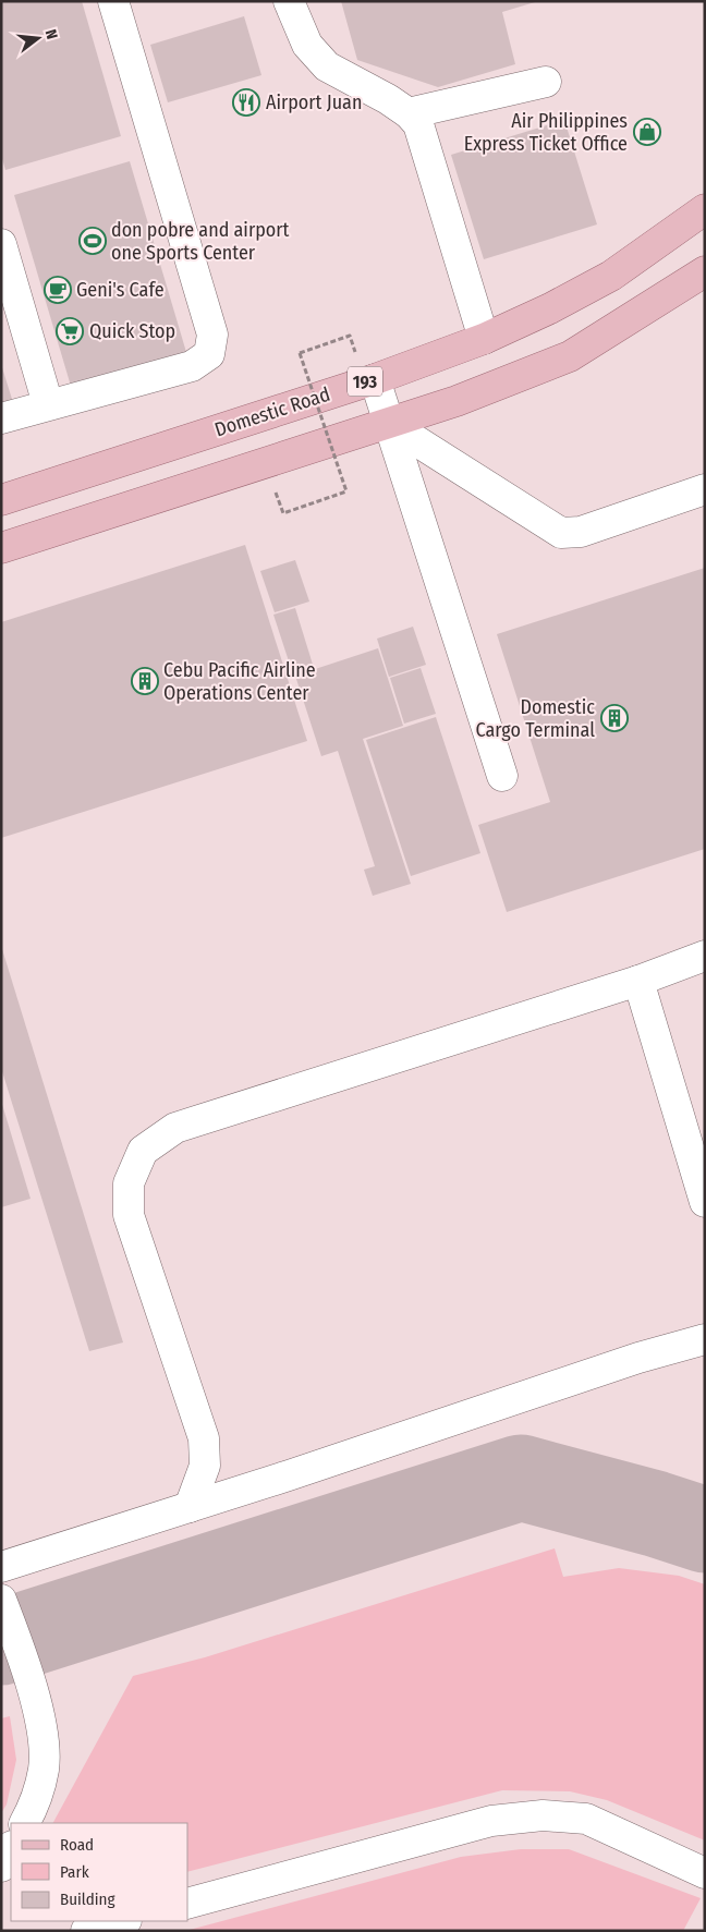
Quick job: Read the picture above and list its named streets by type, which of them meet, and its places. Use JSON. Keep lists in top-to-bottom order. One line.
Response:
{"streets":{"main road":["193","Domestic Road"]},"places":{"restaurant":["Airport Juan"],"shop":["Air Philippines Express Ticket Office"],"sports":["don pobre and airport one Sports Center"],"cafe":["Geni's Cafe"],"supermarket":["Quick Stop"],"building":["Cebu Pacific Airline Operations Center","Domestic Cargo Terminal"]},"legend":["Road","Park","Building"],"north":"right"}
